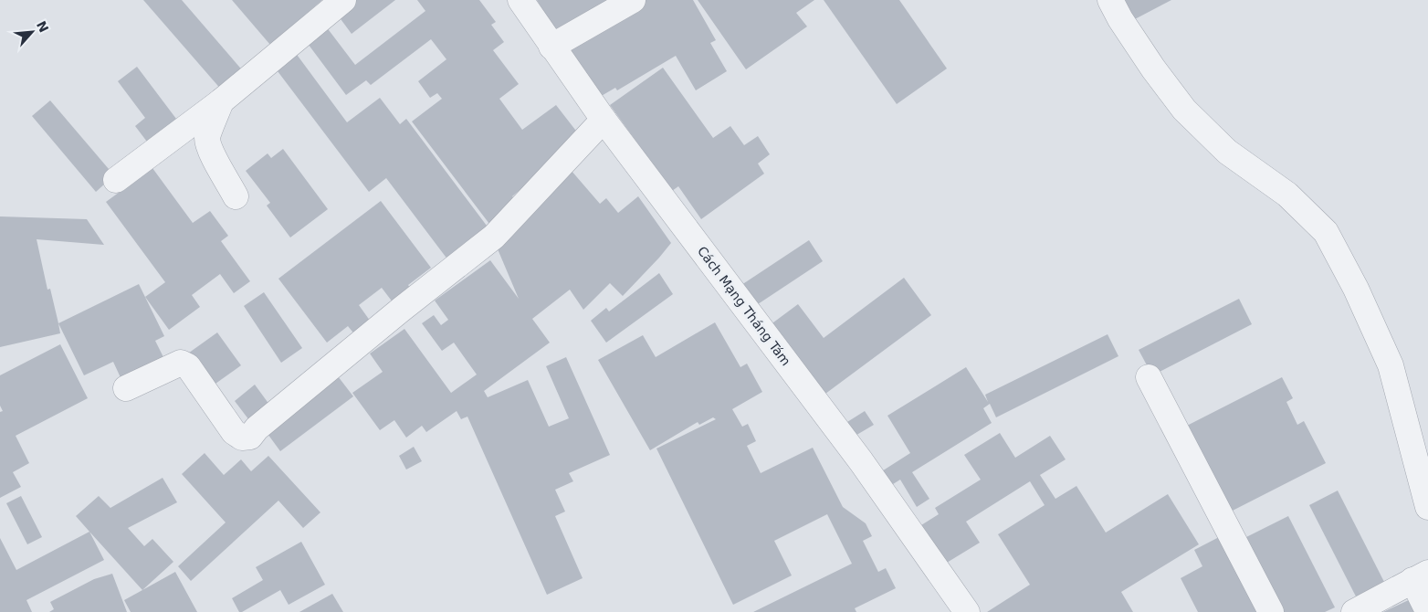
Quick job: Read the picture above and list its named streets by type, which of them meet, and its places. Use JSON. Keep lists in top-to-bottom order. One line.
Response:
{"streets":{"street":["Cách Mạng Tháng Tám"]},"north":"top right"}
